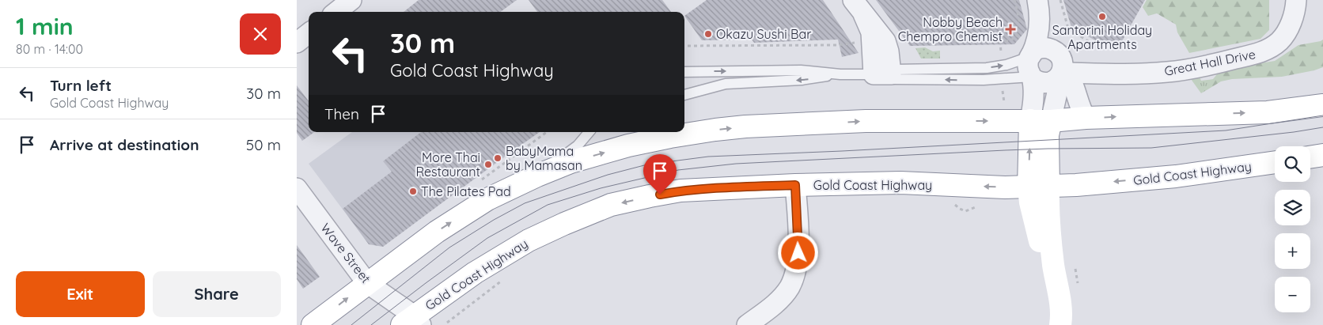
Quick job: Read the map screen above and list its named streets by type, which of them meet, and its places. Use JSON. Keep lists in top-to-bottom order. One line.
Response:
{"streets":{"main road":["Gold Coast Highway"],"street":["Great Hall Drive","Wave Street"]},"crossings":[["Gold Coast Highway","Wave Street"]],"places":{"other":["Santorini Holiday Apartments","Okazu Sushi Bar","BabyMama by Mamasan","More Thai Restaurant","The Pilates Pad"],"health":["Nobby Beach Chempro Chemist"]},"page":{"heading":["1 min","80 m · 14:00"],"turn":["30 m","Gold Coast Highway"],"list":[{"name":"Turn left","note":"Gold Coast Highway","value":"30 m"},{"name":"Arrive at destination","value":"50 m"}],"then":"Then","map_buttons":["+","−"],"buttons":["Exit","Share"]}}
